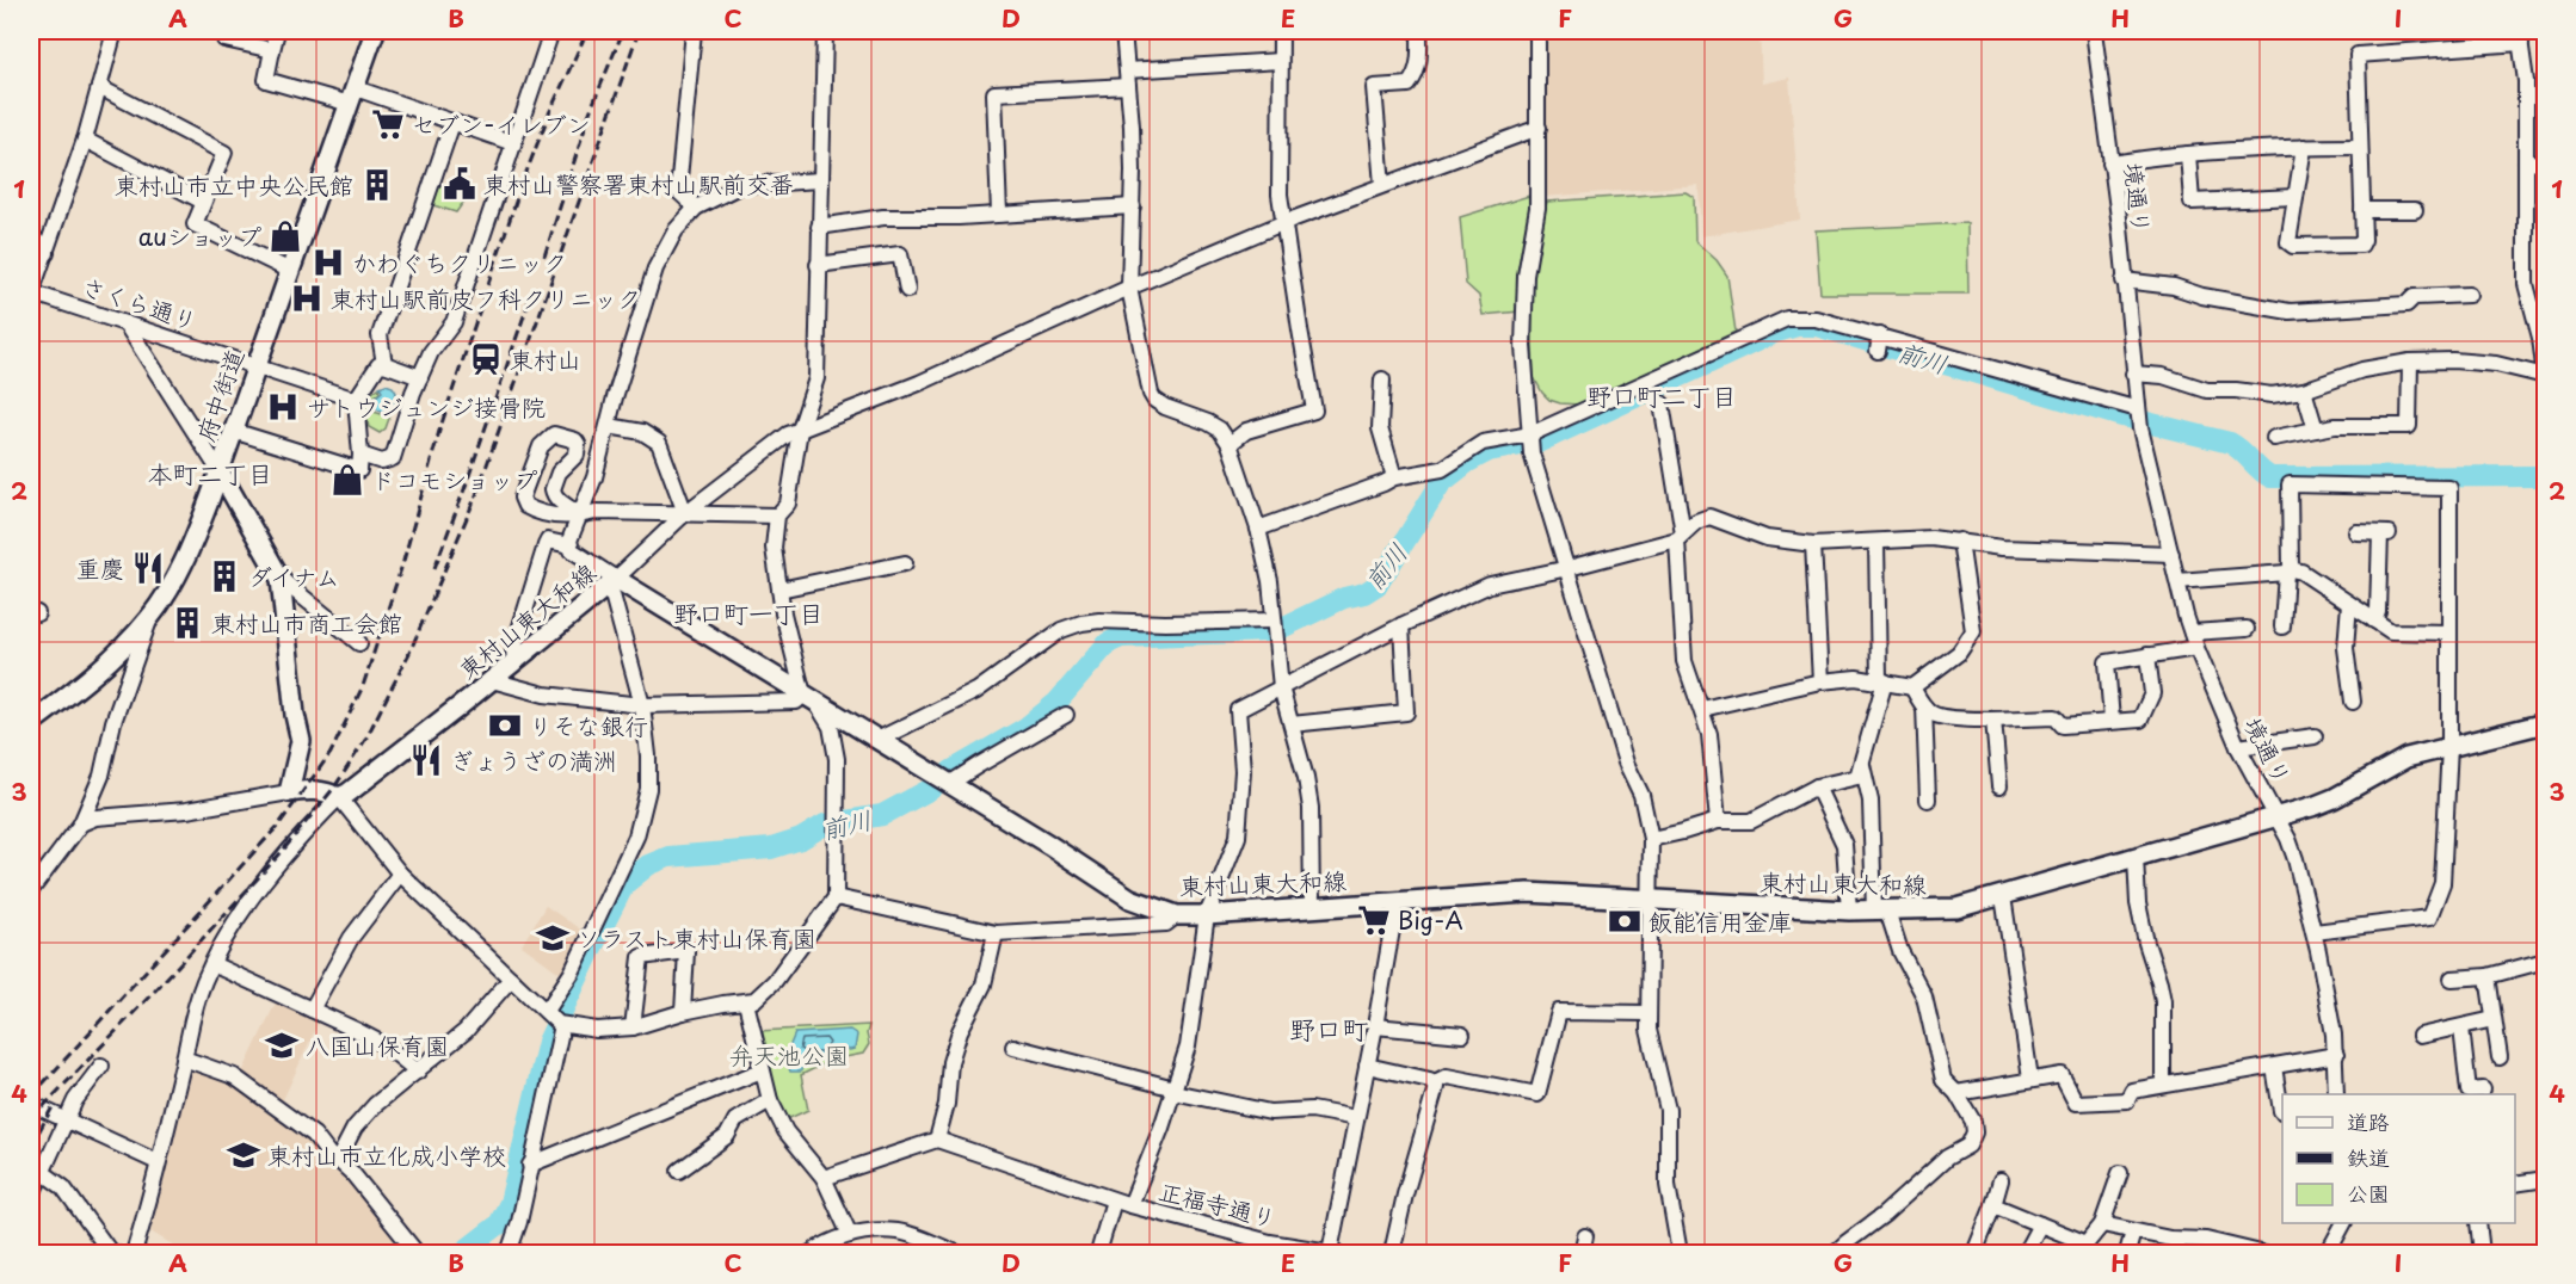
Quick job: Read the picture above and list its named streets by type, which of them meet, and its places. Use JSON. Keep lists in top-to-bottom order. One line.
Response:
{"streets":{"main road":["府中街道","東村山東大和線"],"street":["境通り","さくら通り","正福寺通り"]},"crossings":[["境通り","東村山東大和線"],["さくら通り","府中街道"]],"districts":["野口町二丁目","本町二丁目","野口町一丁目","野口町"],"water":["前川"],"parks":["弁天池公園"],"places":{"supermarket":["セブン-イレブン","Big-A"],"public building":["東村山警察署東村山駅前交番"],"building":["東村山市立中央公民館","ダイナム","東村山市商工会館"],"shop":["auショップ","ドコモショップ"],"hospital":["かわぐちクリニック","東村山駅前皮フ科クリニック","サトウジュンジ接骨院"],"station":["東村山"],"restaurant":["重慶","ぎょうざの満洲"],"bank":["りそな銀行","飯能信用金庫"],"school or university":["ソラスト東村山保育園","八国山保育園","東村山市立化成小学校"]},"legend":["道路","鉄道","公園"],"grid":{"columns":["A","B","C","D","E","F","G","H","I"],"rows":["1","2","3","4"]}}
